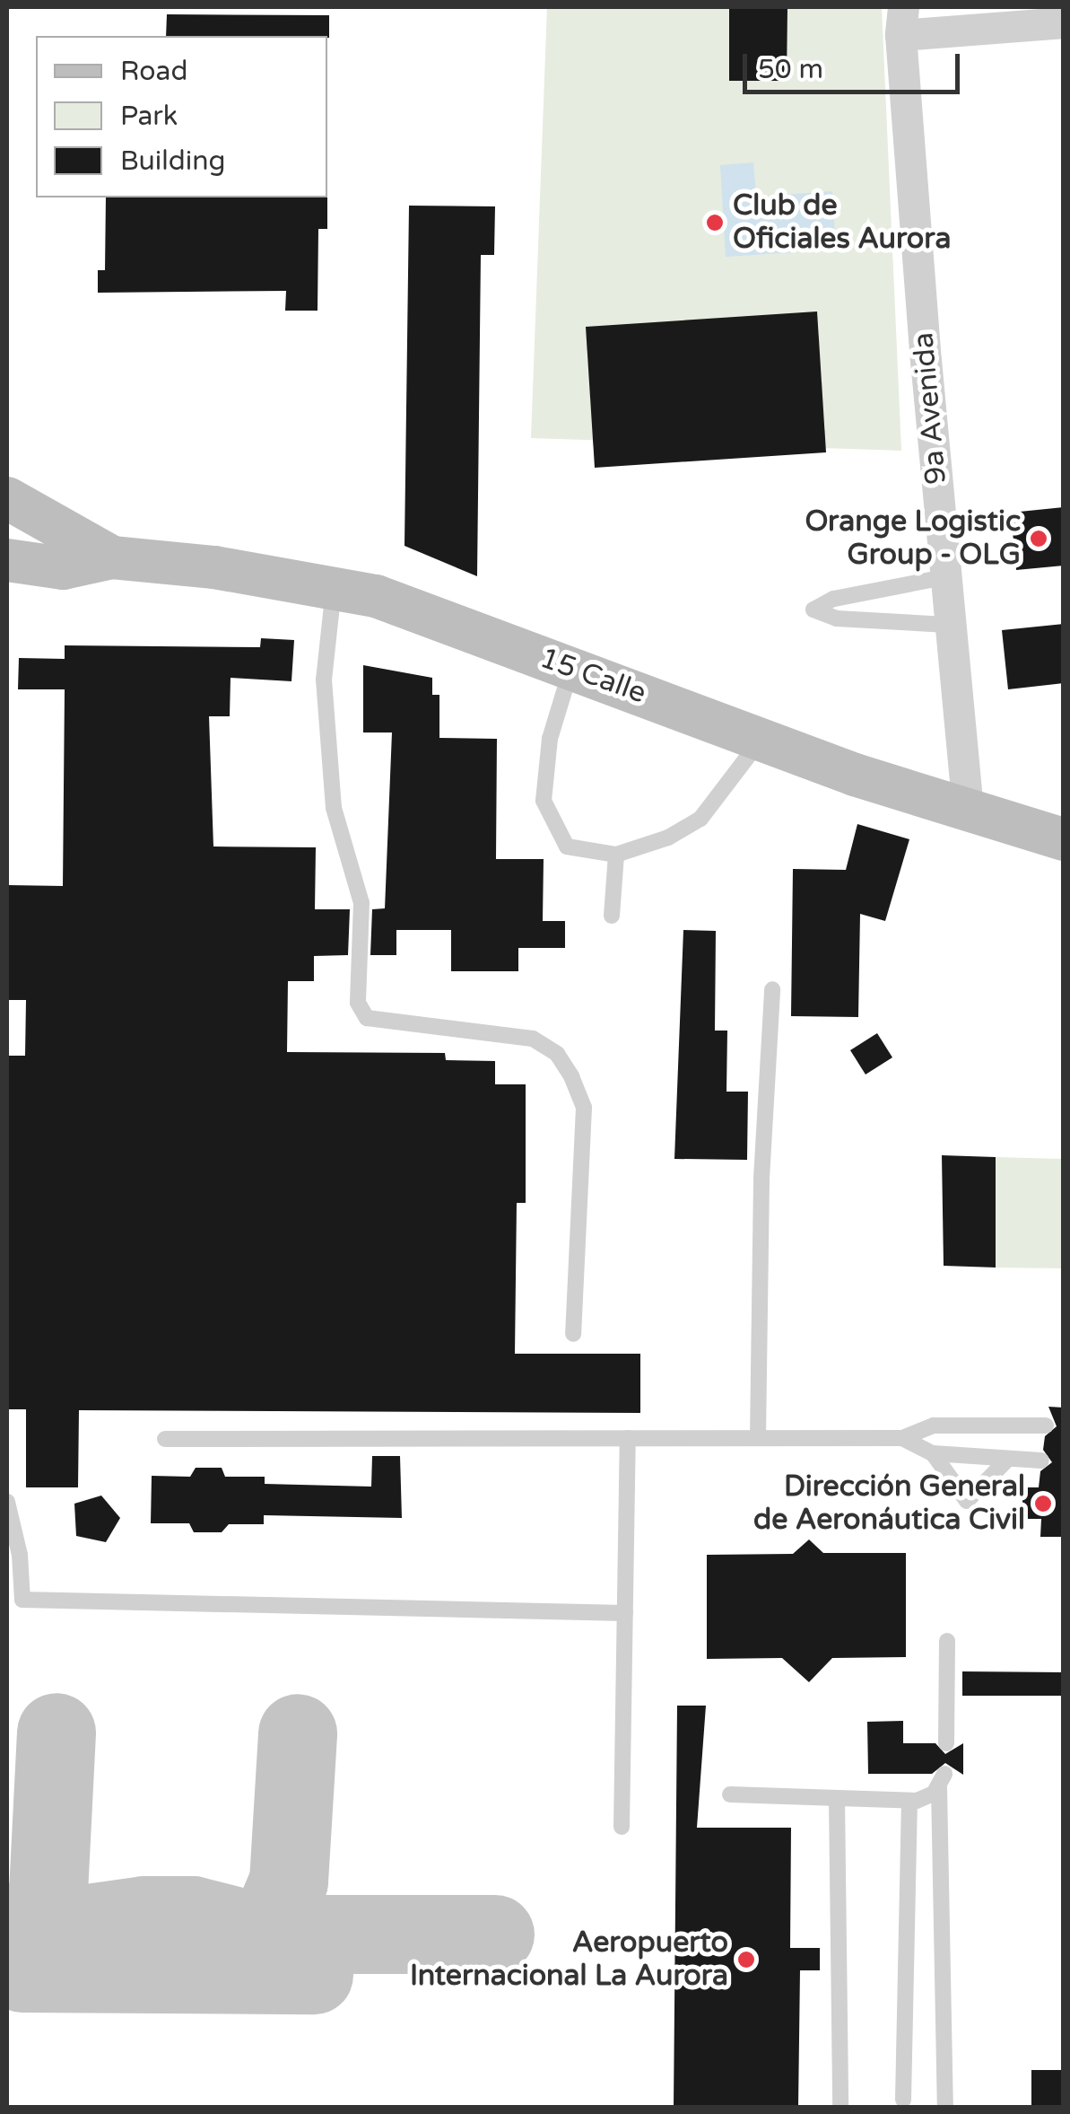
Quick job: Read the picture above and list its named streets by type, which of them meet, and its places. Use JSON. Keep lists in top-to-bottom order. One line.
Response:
{"streets":{"main road":["15 Calle"],"street":["9a Avenida"]},"crossings":[["9a Avenida","15 Calle"]],"places":["Club de Oficiales Aurora","Orange Logistic Group - OLG","Dirección General de Aeronáutica Civil","Aeropuerto Internacional La Aurora"],"legend":["Road","Park","Building"],"scale_bar":"50 m"}
